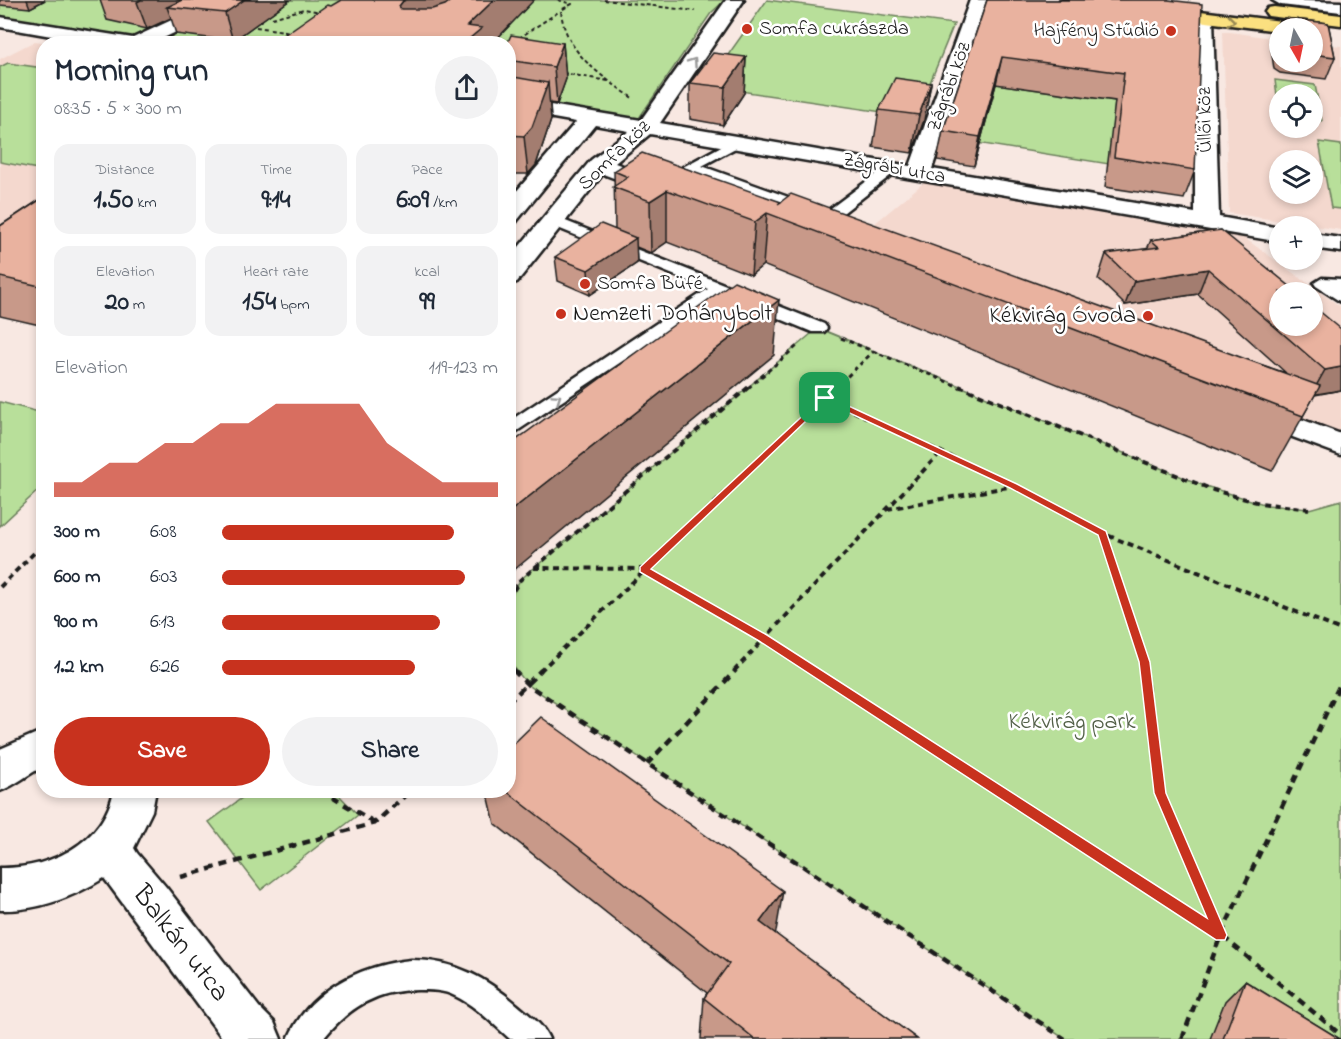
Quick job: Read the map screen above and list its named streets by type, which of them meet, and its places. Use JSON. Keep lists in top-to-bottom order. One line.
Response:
{"streets":{"street":["Zágrábi köz","Üllői köz","Somfa köz","Zágrábi utca","Balkán utca"]},"crossings":[["Zágrábi köz","Zágrábi utca"],["Üllői köz","Zágrábi utca"],["Somfa köz","Zágrábi utca"]],"parks":["Kékvirág park"],"places":["Somfa cukrászda","Hajfény Stűdió","Somfa Büfé","Nemzeti Dohánybolt","Kékvirág Óvoda"],"north":"bottom","page":{"map_buttons":["+","−"],"heading":["Morning run","08:35 · 5 × 300 m"],"stats":[["Distance","1.50 km"],["Time","9:14"],["Pace","6:09 /km"],["Elevation","20 m"],["Heart rate","154 bpm"],["kcal","99"]],"chart":["Elevation","119–123 m"],"list":[{"name":"300 m","note":"6:08"},{"name":"600 m","note":"6:03"},{"name":"900 m","note":"6:13"},{"name":"1.2 km","note":"6:26"}],"buttons":["Save","Share"]}}
